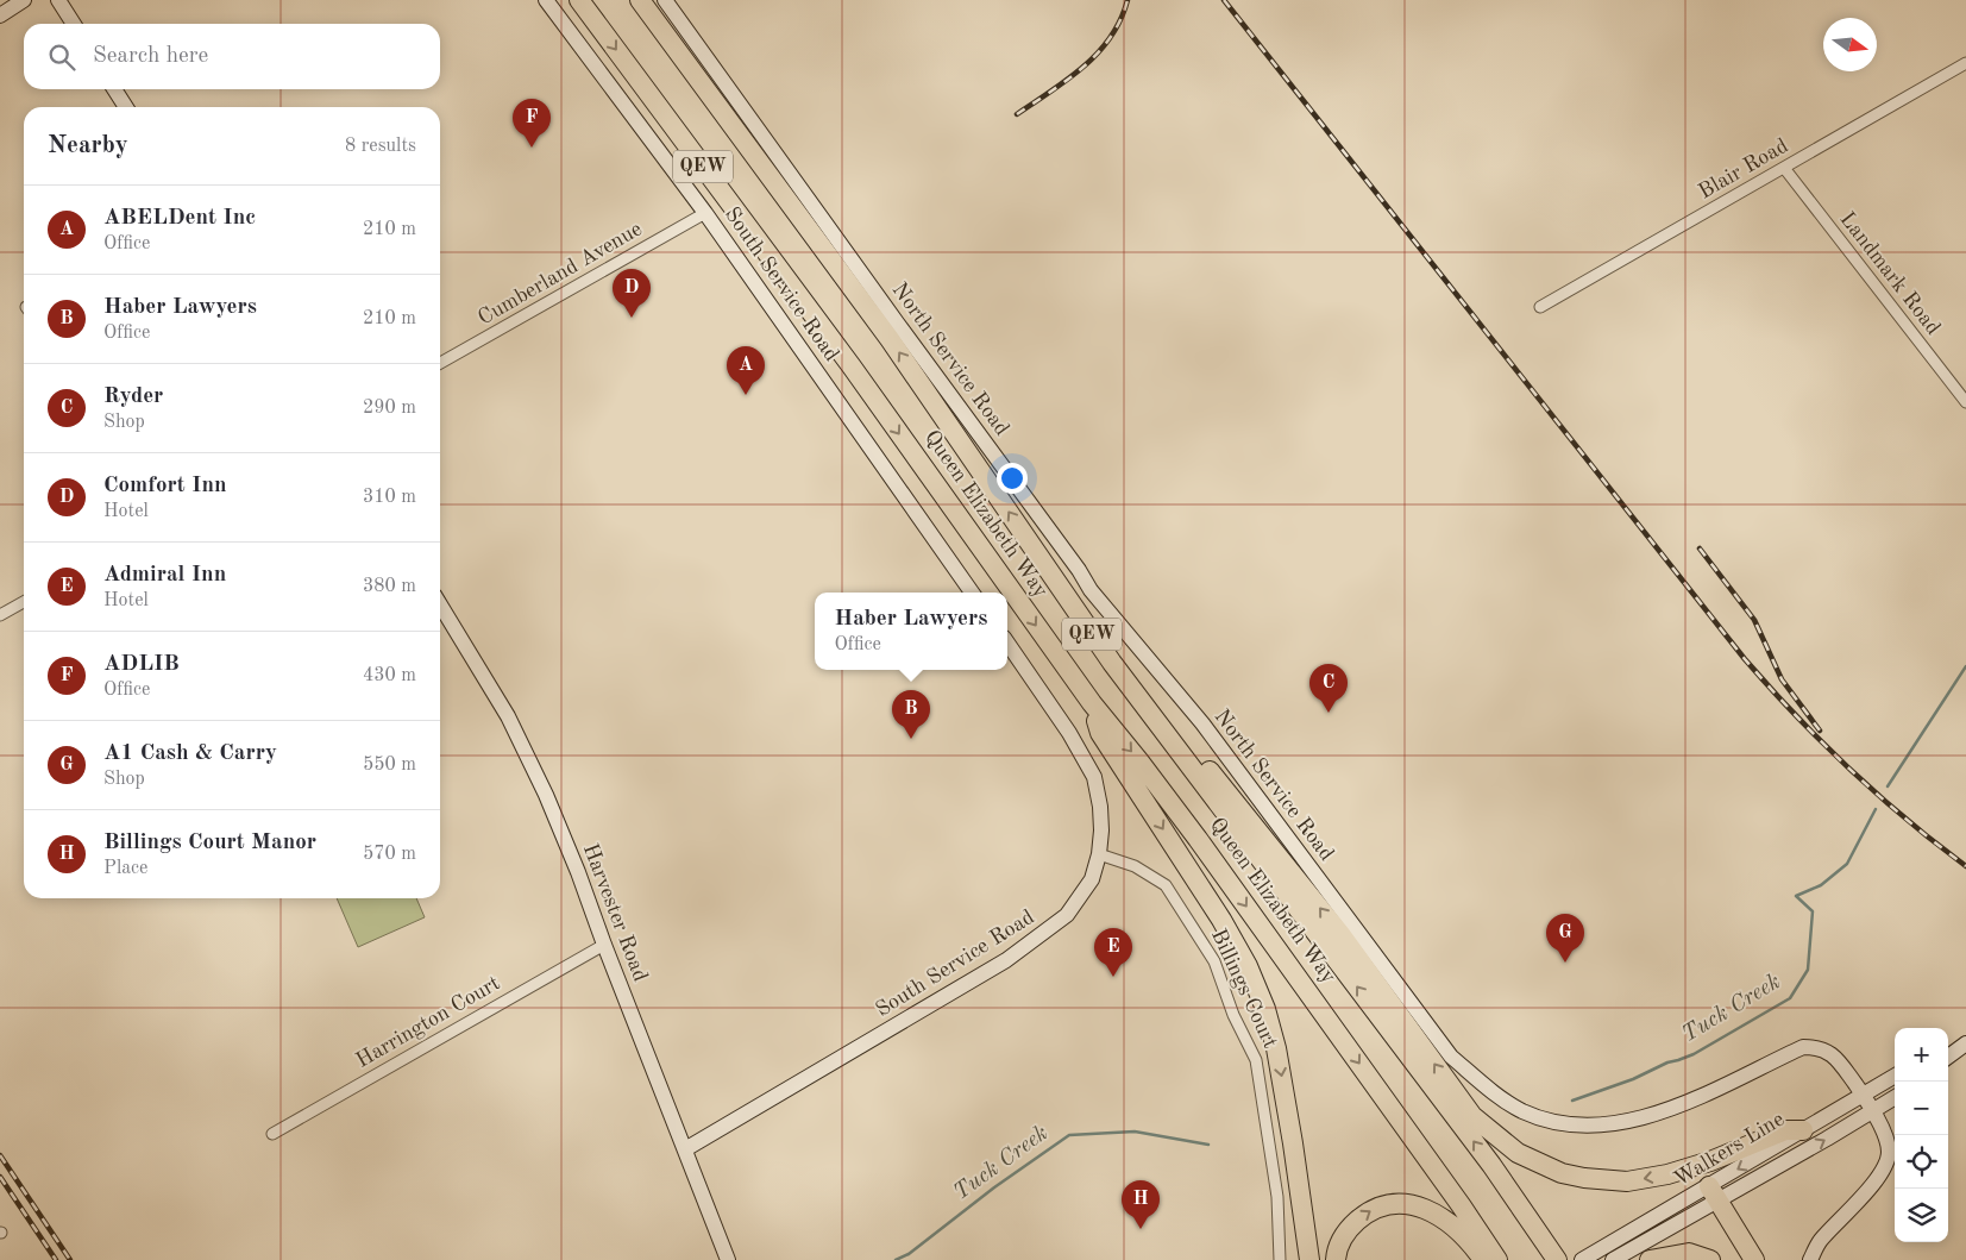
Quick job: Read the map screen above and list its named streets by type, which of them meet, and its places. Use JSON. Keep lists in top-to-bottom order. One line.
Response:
{"streets":{"highway":["QEW","Queen Elizabeth Way"],"street":["Blair Road","Cumberland Avenue","Landmark Road","South Service Road","North Service Road","Harvester Road","Billings Court","Harrington Court","Walkers Line"]},"crossings":[["Blair Road","Landmark Road"],["Cumberland Avenue","South Service Road"],["South Service Road","Harvester Road"],["South Service Road","Billings Court"],["North Service Road","Walkers Line"],["Harvester Road","Harrington Court"]],"water":["Tuck Creek"],"north":"right","page":{"search":"Search here","pins":["F","D","A","C","B","G","E","H"],"heading":["Nearby","8 results"],"list":[{"mark":"A","name":"ABELDent Inc","note":"Office","value":"210 m"},{"mark":"B","name":"Haber Lawyers","note":"Office","value":"210 m"},{"mark":"C","name":"Ryder","note":"Shop","value":"290 m"},{"mark":"D","name":"Comfort Inn","note":"Hotel","value":"310 m"},{"mark":"E","name":"Admiral Inn","note":"Hotel","value":"380 m"},{"mark":"F","name":"ADLIB","note":"Office","value":"430 m"},{"mark":"G","name":"A1 Cash & Carry","note":"Shop","value":"550 m"},{"mark":"H","name":"Billings Court Manor","note":"Place","value":"570 m"}],"popup":["Haber Lawyers","Office"],"map_buttons":["+","−"]}}
